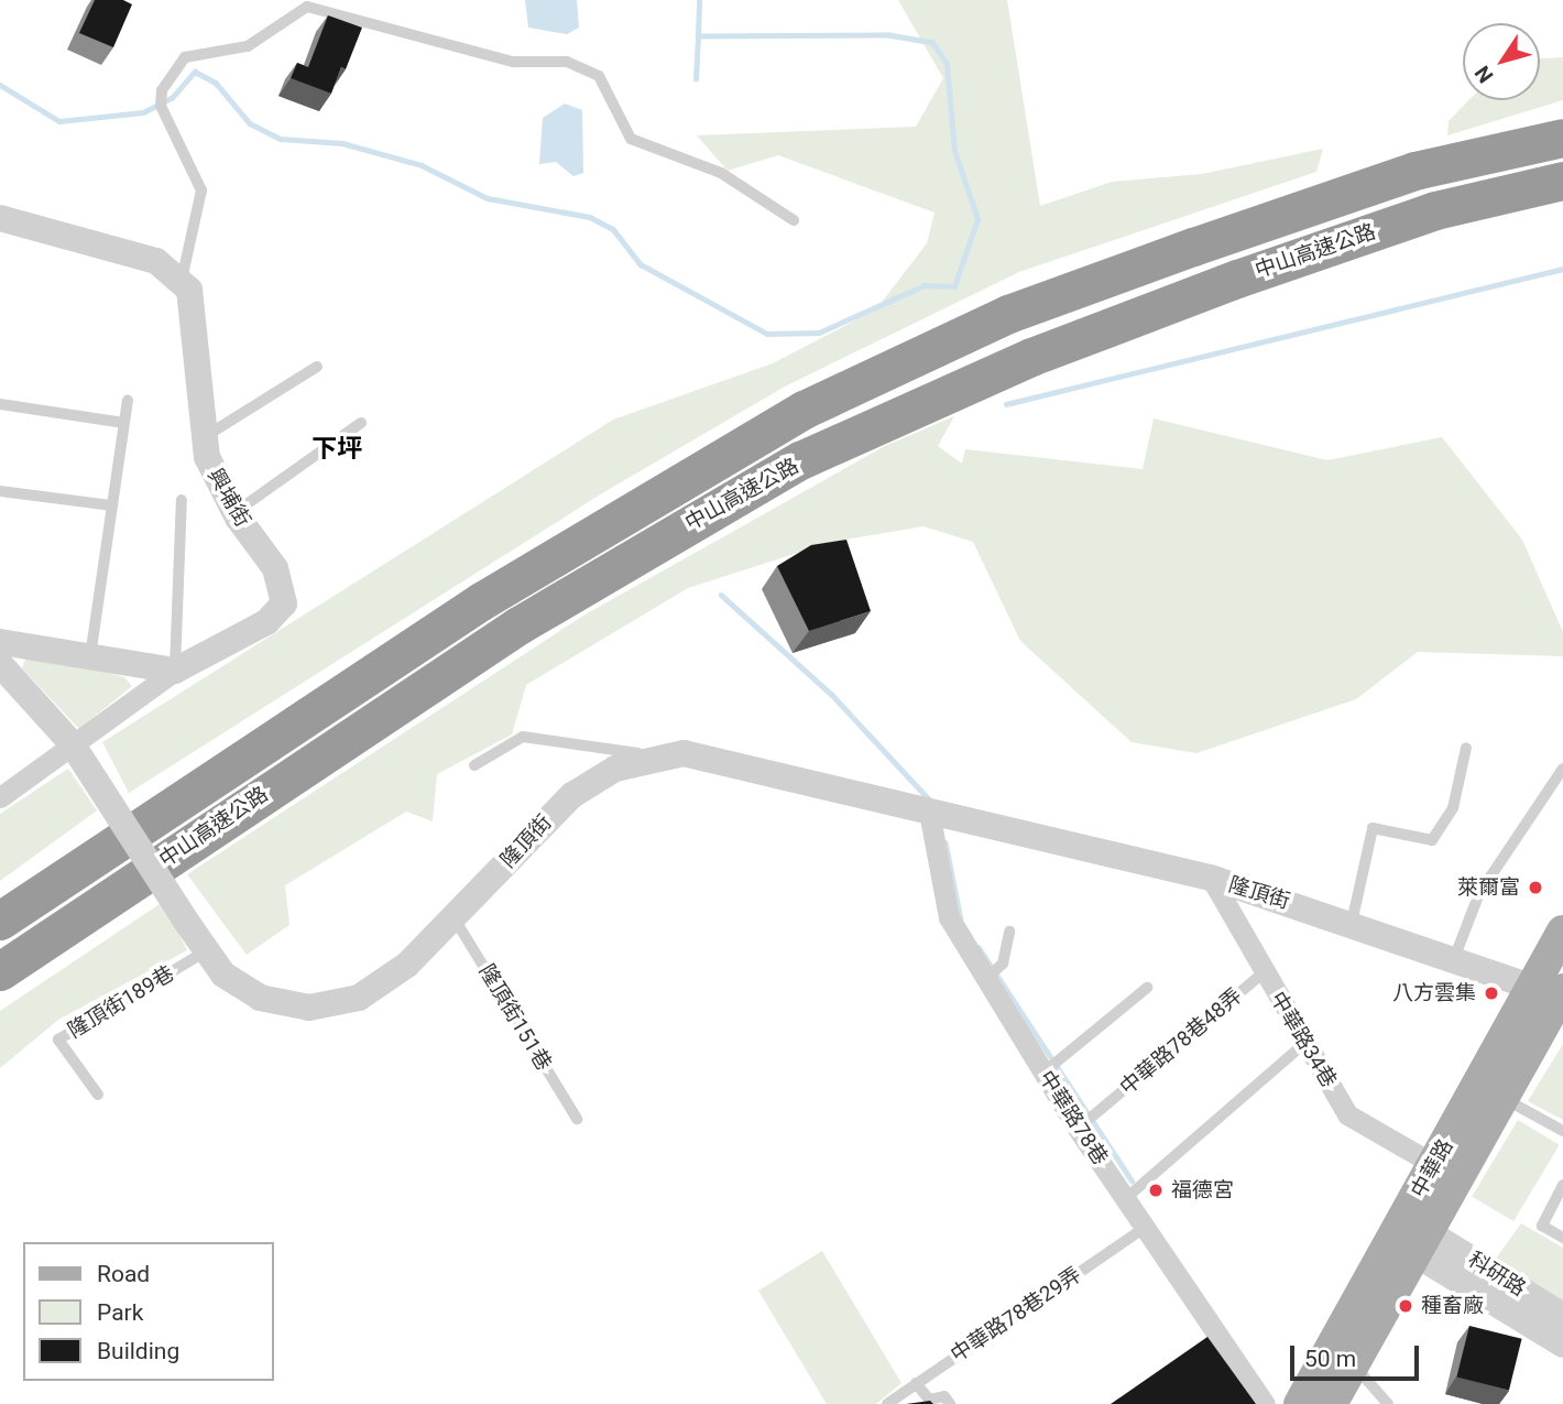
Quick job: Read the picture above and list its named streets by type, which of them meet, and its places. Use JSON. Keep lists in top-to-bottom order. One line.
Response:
{"streets":{"highway":["中山高速公路"],"main road":["中華路"],"street":["興埔街","隆頂街","中華路34巷","中華路78巷","科研路"],"lane":["隆頂街189巷","隆頂街151巷","中華路78巷48弄","中華路78巷29弄"]},"crossings":[["興埔街","隆頂街"],["隆頂街","隆頂街189巷"],["隆頂街","隆頂街151巷"],["隆頂街","中華路34巷"],["隆頂街","中華路78巷"],["隆頂街","中華路"],["中華路34巷","中華路78巷48弄"],["中華路34巷","中華路"],["中華路78巷48弄","中華路78巷"],["中華路78巷","中華路78巷29弄"],["中華路","科研路"]],"districts":["下坪"],"places":["萊爾富","八方雲集","福德宮","種畜廠"],"legend":["Road","Park","Building"],"scale_bar":"50 m","north":"bottom left"}
